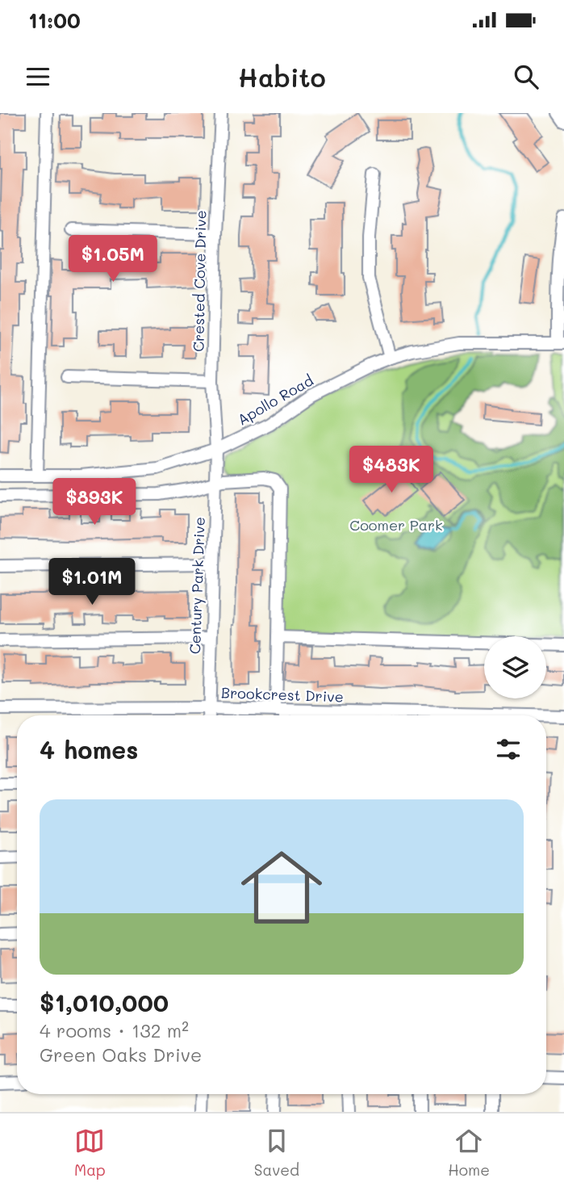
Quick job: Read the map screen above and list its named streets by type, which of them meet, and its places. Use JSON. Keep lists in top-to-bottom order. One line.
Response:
{"streets":{"street":["Crested Cove Drive","Apollo Road","Century Park Drive","Brookcrest Drive"]},"crossings":[["Crested Cove Drive","Apollo Road"],["Crested Cove Drive","Century Park Drive"],["Apollo Road","Century Park Drive"],["Century Park Drive","Brookcrest Drive"]],"parks":["Coomer Park"],"page":{"status":"11:00","header":"Habito","price":["$1.05M","$483K","$893K","$1.01M"],"heading":"4 homes","list":[{"name":"$1,010,000","note":"4 rooms · 132 m² · Green Oaks Drive"}],"tabs":["Map","Saved","Home"]}}
